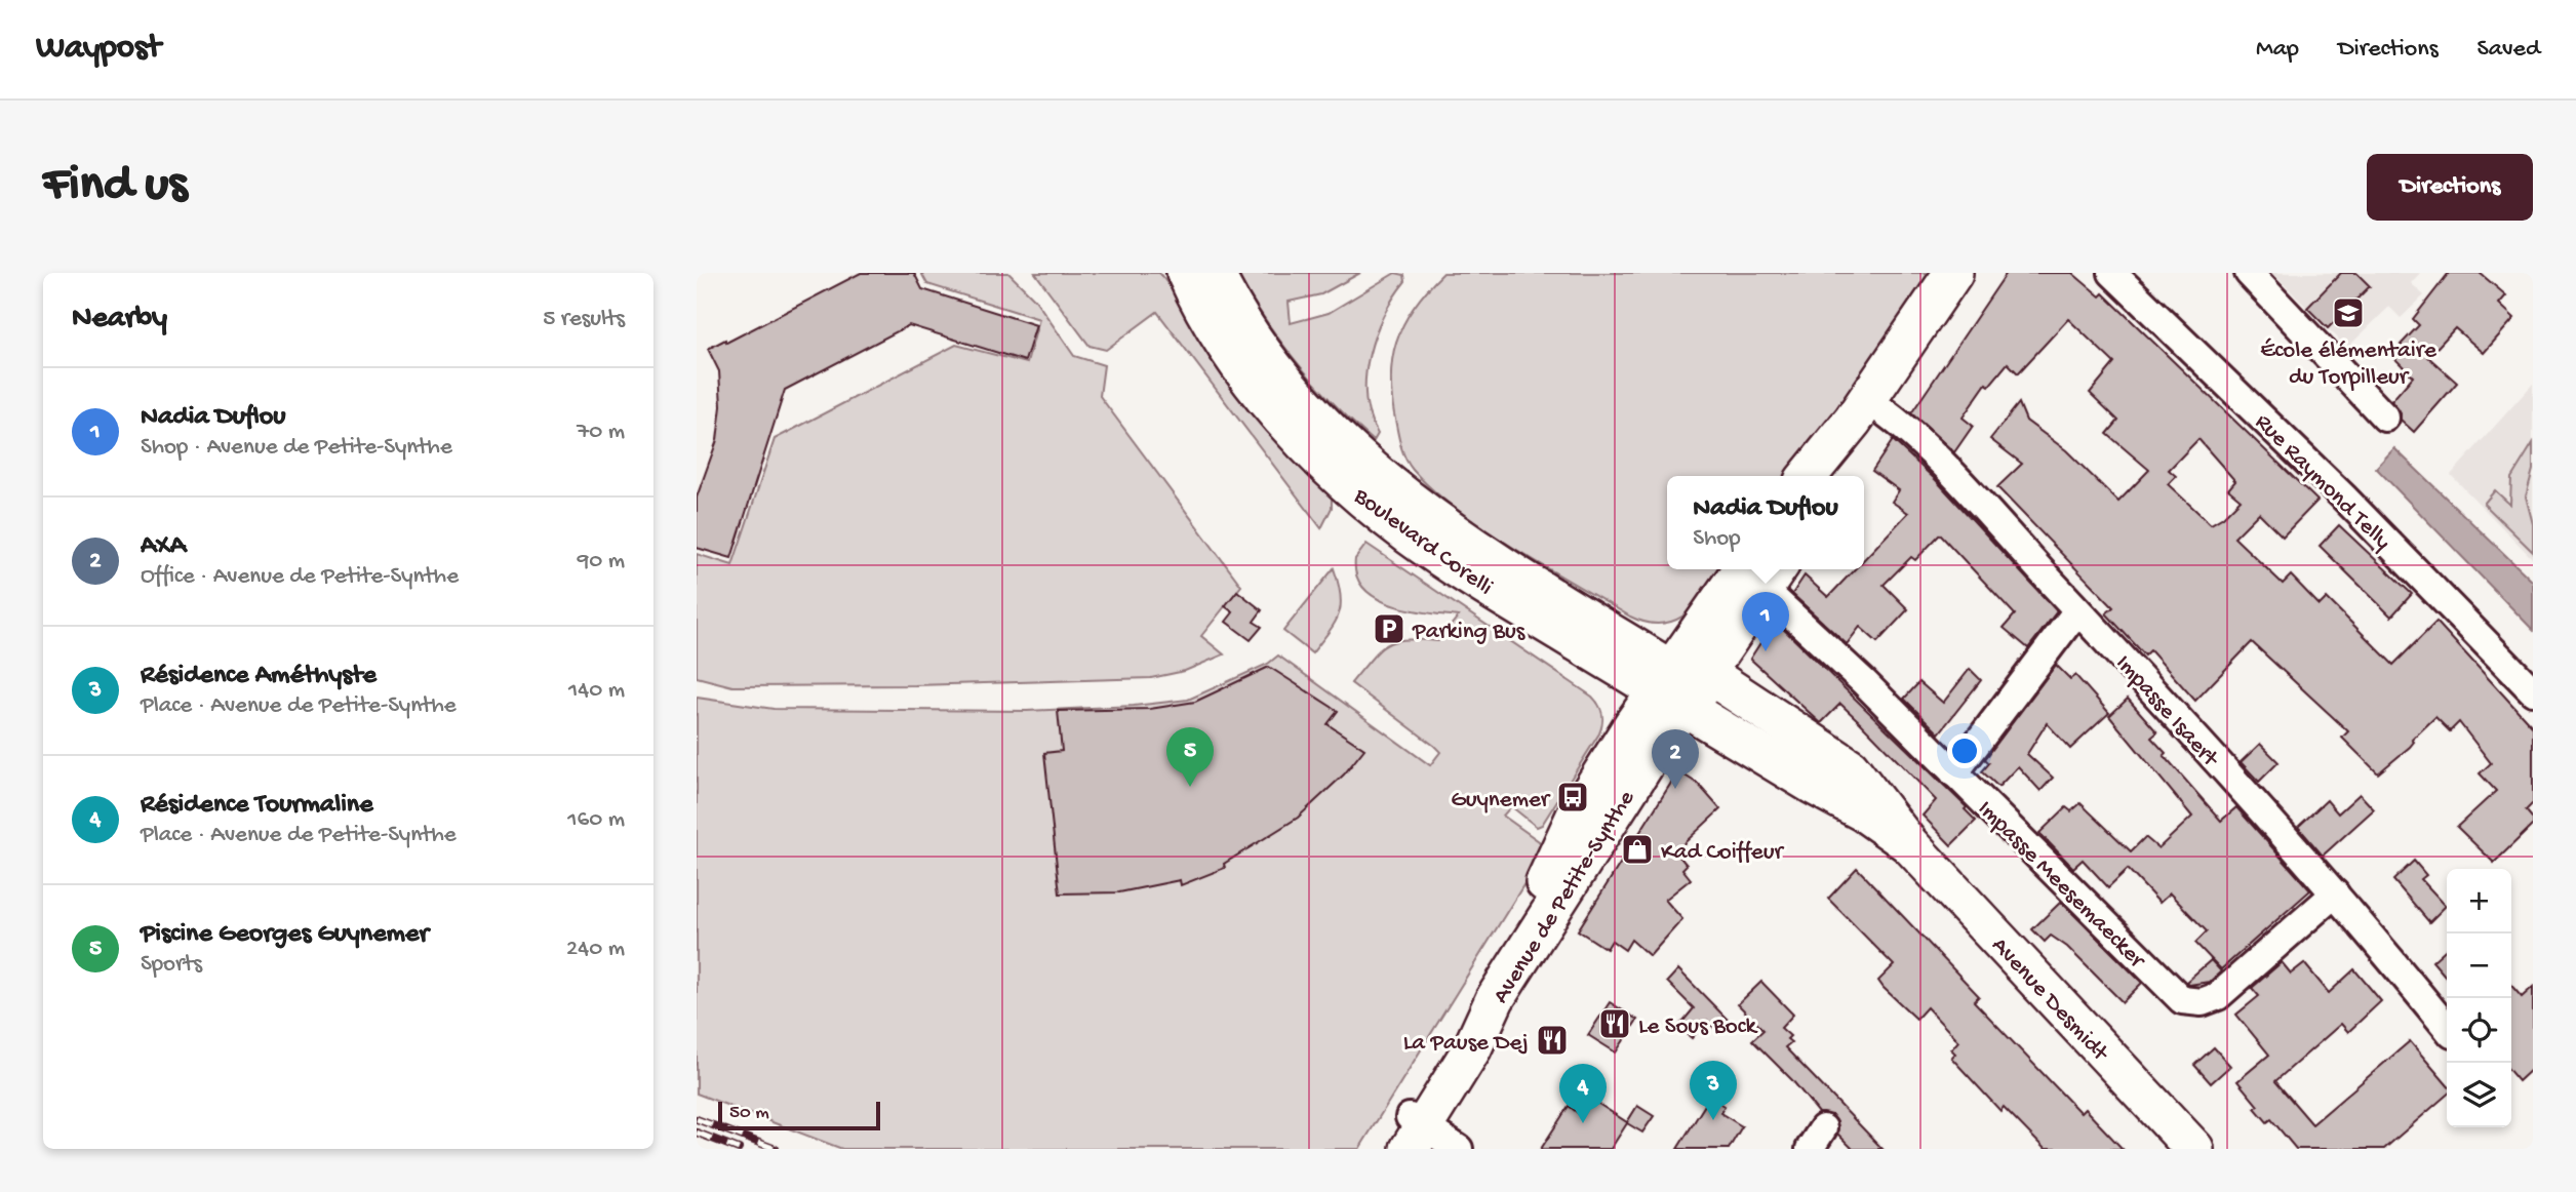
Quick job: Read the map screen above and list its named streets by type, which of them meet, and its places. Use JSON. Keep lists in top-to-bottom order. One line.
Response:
{"streets":{"main road":["Boulevard Corelli","Avenue de Petite-Synthe","Avenue Desmidt"],"street":["Rue Raymond Telly","Impasse Isaert","Impasse Meesemaecker"]},"crossings":[["Boulevard Corelli","Avenue de Petite-Synthe"],["Boulevard Corelli","Avenue Desmidt"],["Impasse Isaert","Impasse Meesemaecker"],["Impasse Meesemaecker","Avenue de Petite-Synthe"],["Avenue de Petite-Synthe","Avenue Desmidt"]],"places":{"school or university":["École élémentaire du Torpilleur"],"parking":["Parking Bus"],"bus stop":["Guynemer"],"shop":["Kad Coiffeur"],"restaurant":["Le Sous Bock","La Pause Dej"]},"scale_bar":"50 m","page":{"header":"Waypost","nav":["Map","Directions","Saved"],"buttons":"Directions","title":"Find us","heading":["Nearby","5 results"],"list":[{"mark":"1","name":"Nadia Duflou","note":"Shop · Avenue de Petite-Synthe","value":"70 m"},{"mark":"2","name":"AXA","note":"Office · Avenue de Petite-Synthe","value":"90 m"},{"mark":"3","name":"Résidence Améthyste","note":"Place · Avenue de Petite-Synthe","value":"140 m"},{"mark":"4","name":"Résidence Tourmaline","note":"Place · Avenue de Petite-Synthe","value":"160 m"},{"mark":"5","name":"Piscine Georges Guynemer","note":"Sports","value":"240 m"}],"popup":["Nadia Duflou","Shop"],"pins":["1","5","2","3","4"],"map_buttons":["+","−"],"scale":"50 m"}}
